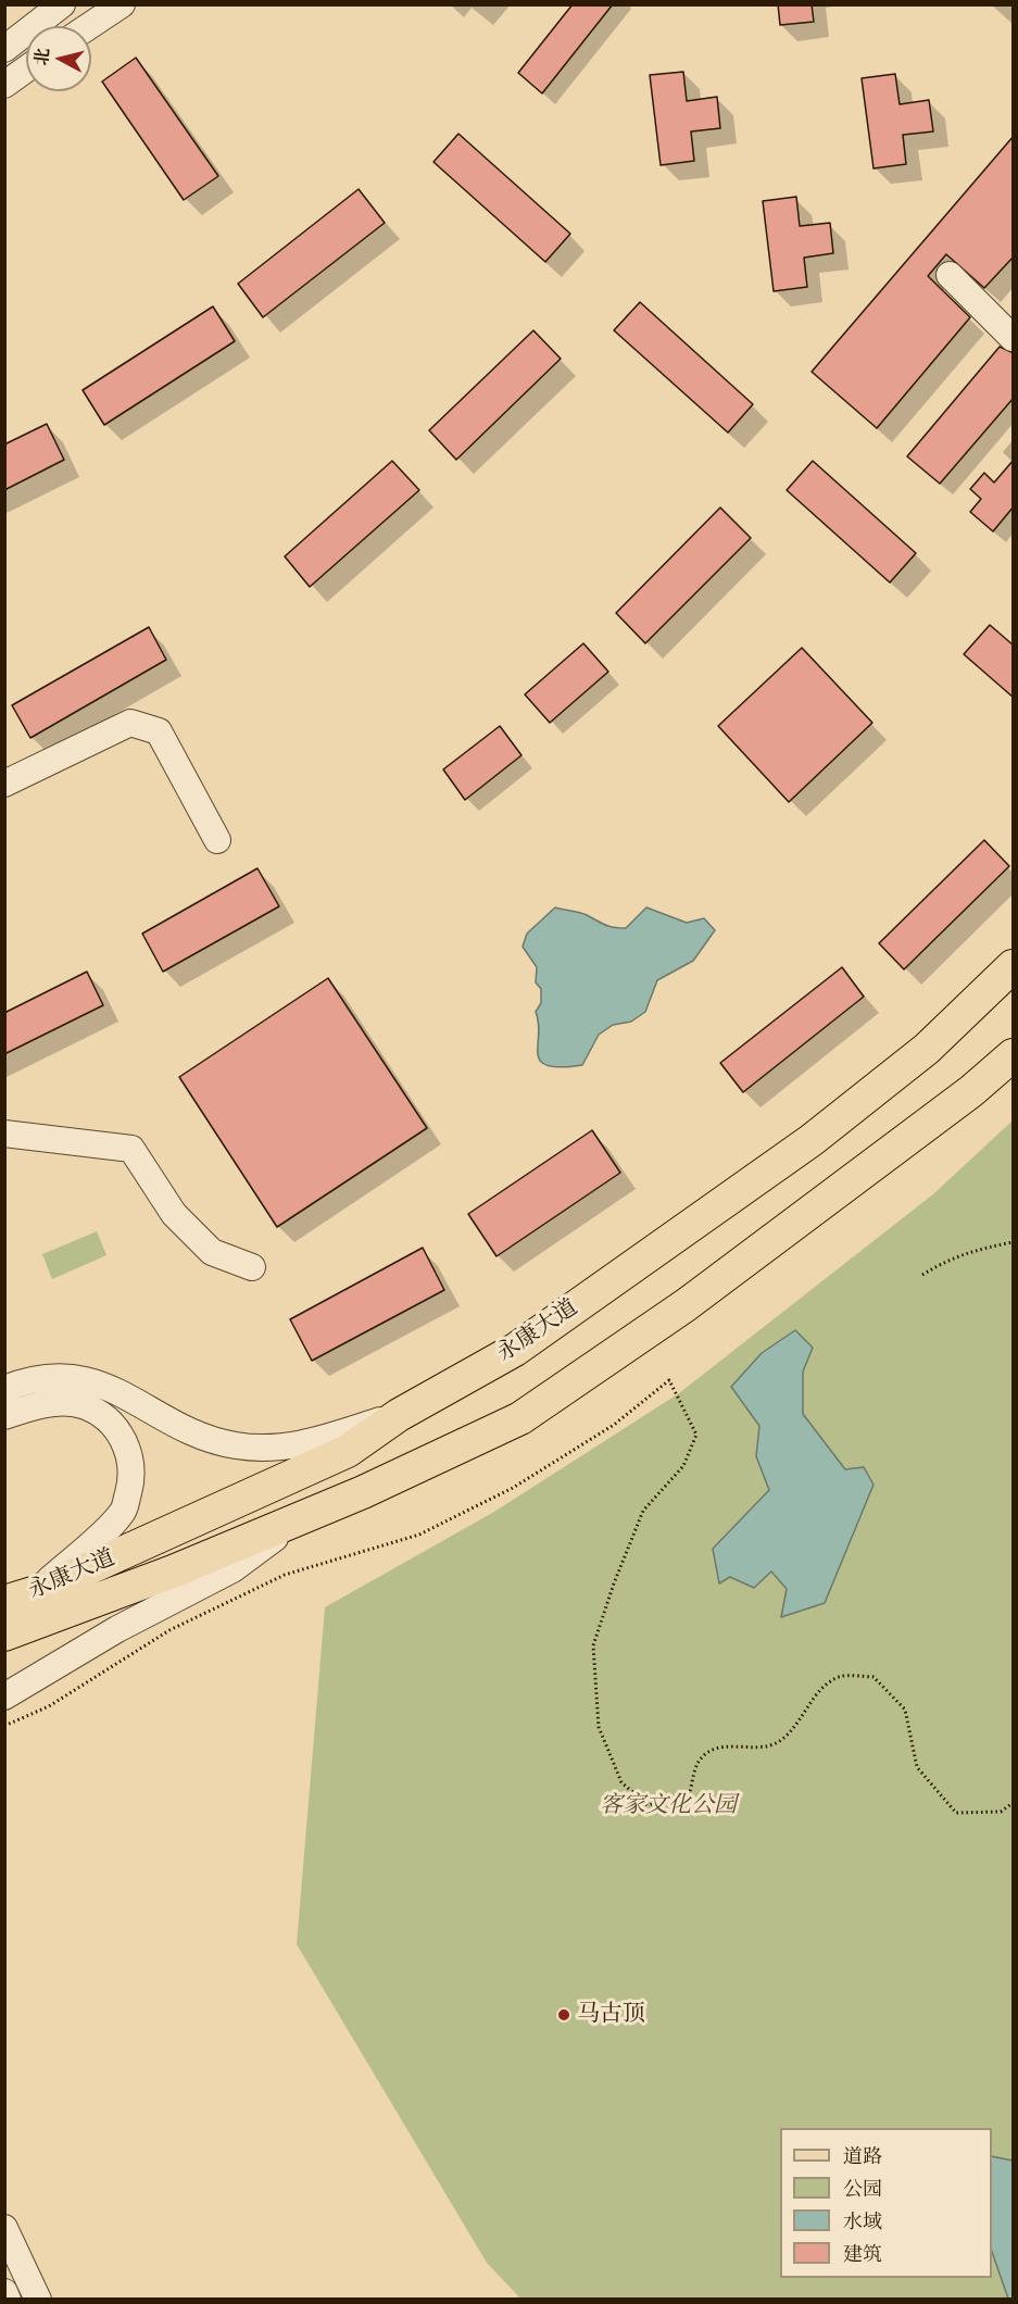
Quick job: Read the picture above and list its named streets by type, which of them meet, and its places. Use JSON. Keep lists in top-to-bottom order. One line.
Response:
{"streets":{"main road":["永康大道"]},"parks":["客家文化公园"],"places":["马古顶"],"legend":["道路","公园","水域","建筑"],"north":"left"}
